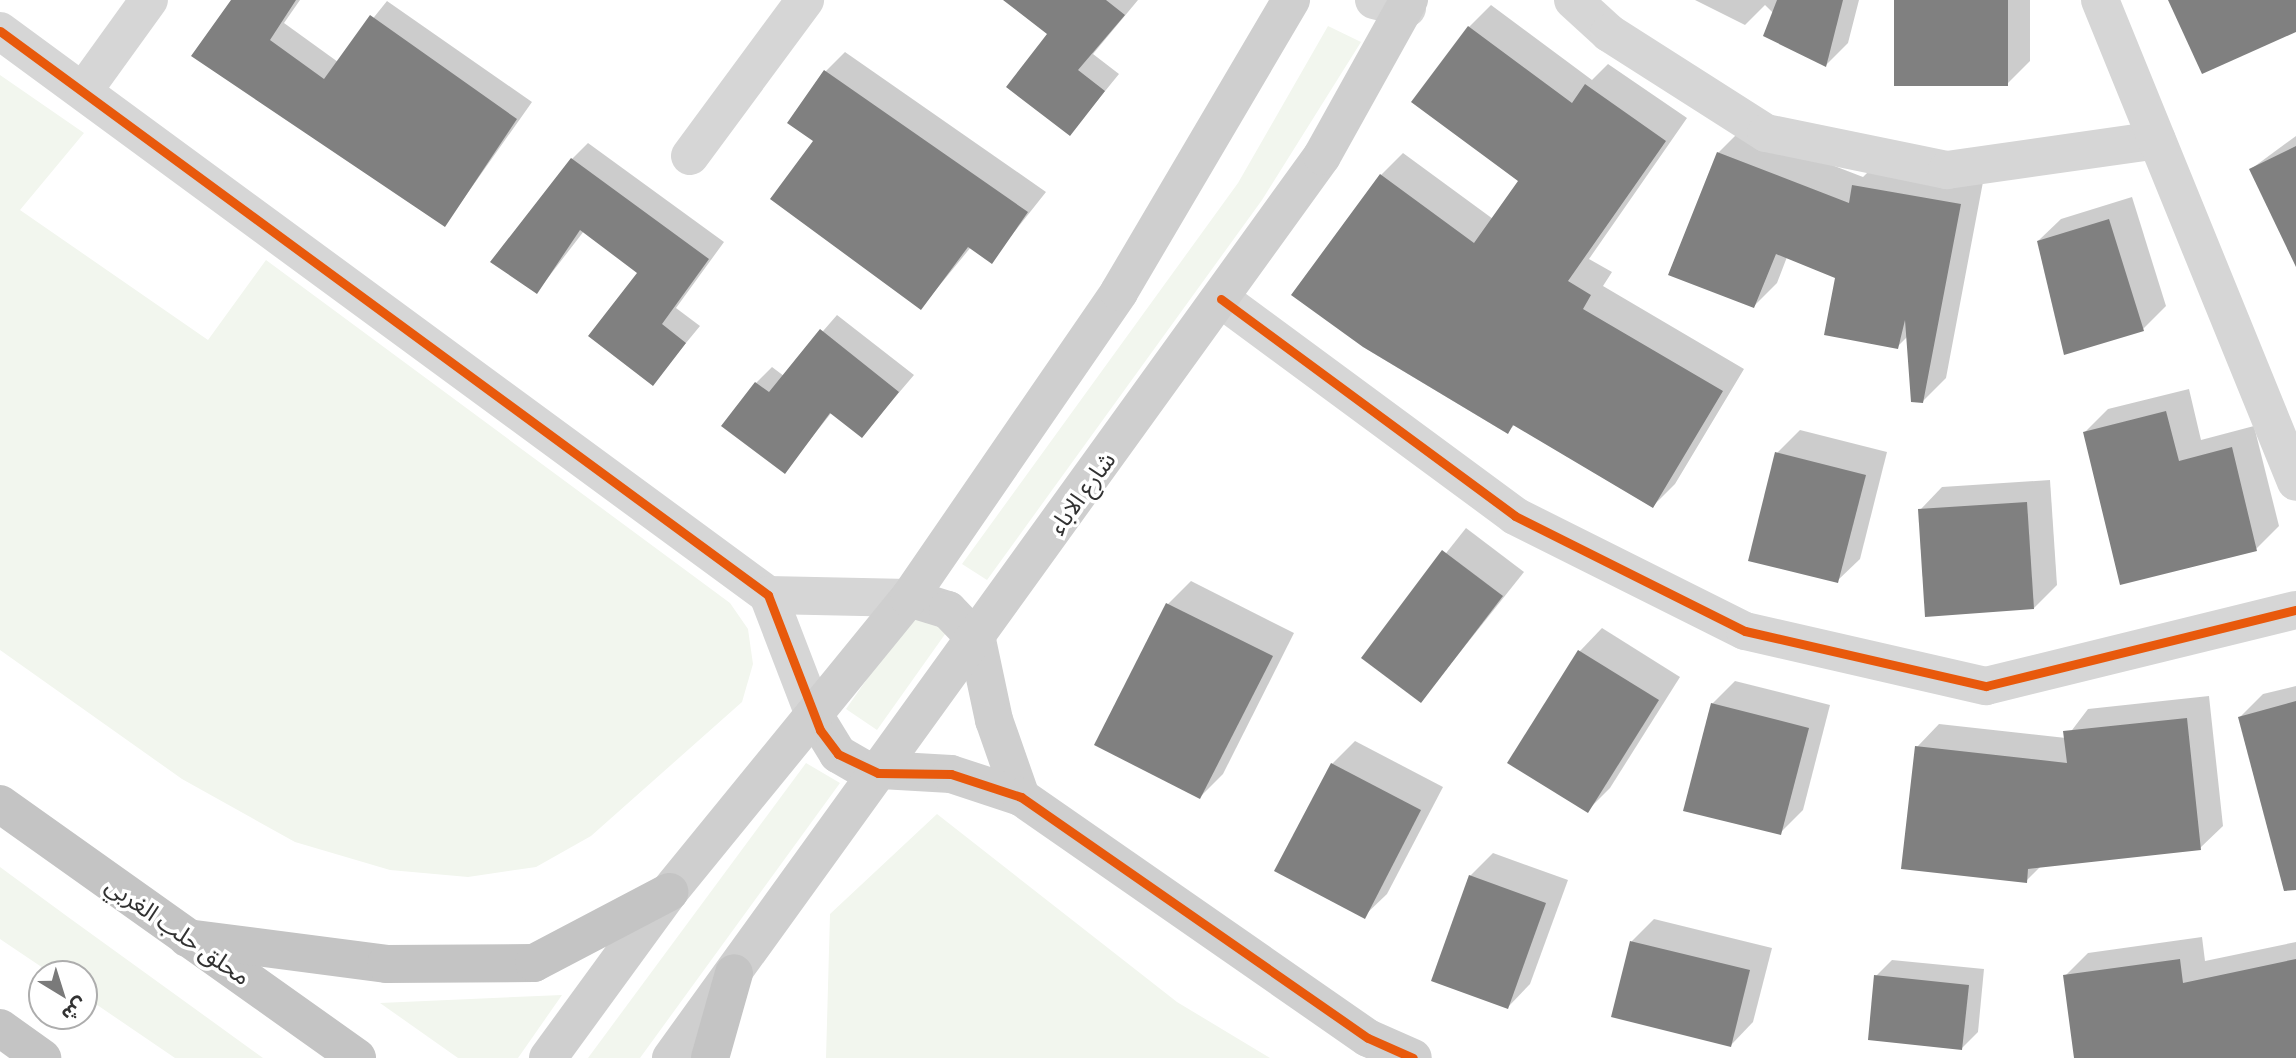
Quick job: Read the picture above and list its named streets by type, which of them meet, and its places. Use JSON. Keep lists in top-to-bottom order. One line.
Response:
{"streets":{"highway":["محلق حلب الغربي"],"main road":["شارع الاباء"]},"north":"bottom right"}
